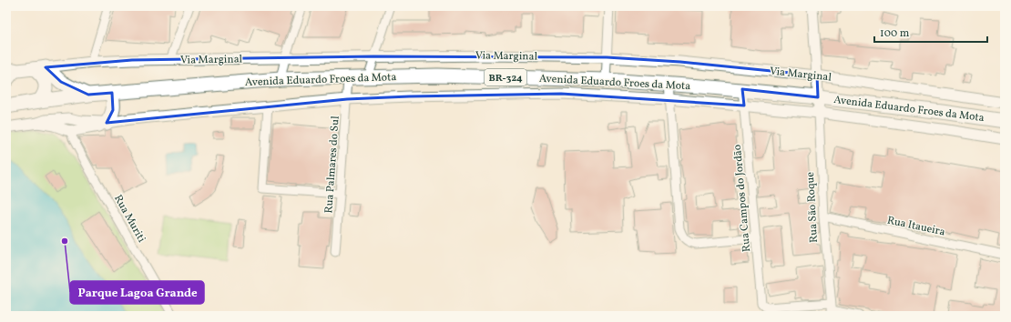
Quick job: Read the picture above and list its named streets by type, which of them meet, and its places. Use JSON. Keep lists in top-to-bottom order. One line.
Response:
{"streets":{"highway":["BR-324","Avenida Eduardo Froes da Mota"],"main road":["Via Marginal"],"street":["Rua Palmares do Sul","Rua Campos do Jordão","Rua São Roque","Rua Muriti","Rua Itaueira"]},"crossings":[["Via Marginal","Rua São Roque"],["Avenida Eduardo Froes da Mota","Rua Palmares do Sul"],["Avenida Eduardo Froes da Mota","Rua Campos do Jordão"],["Avenida Eduardo Froes da Mota","Rua São Roque"],["Rua Campos do Jordão","Rua São Roque"],["Rua São Roque","Rua Itaueira"]],"places":["Parque Lagoa Grande"],"scale_bar":"100 m"}
